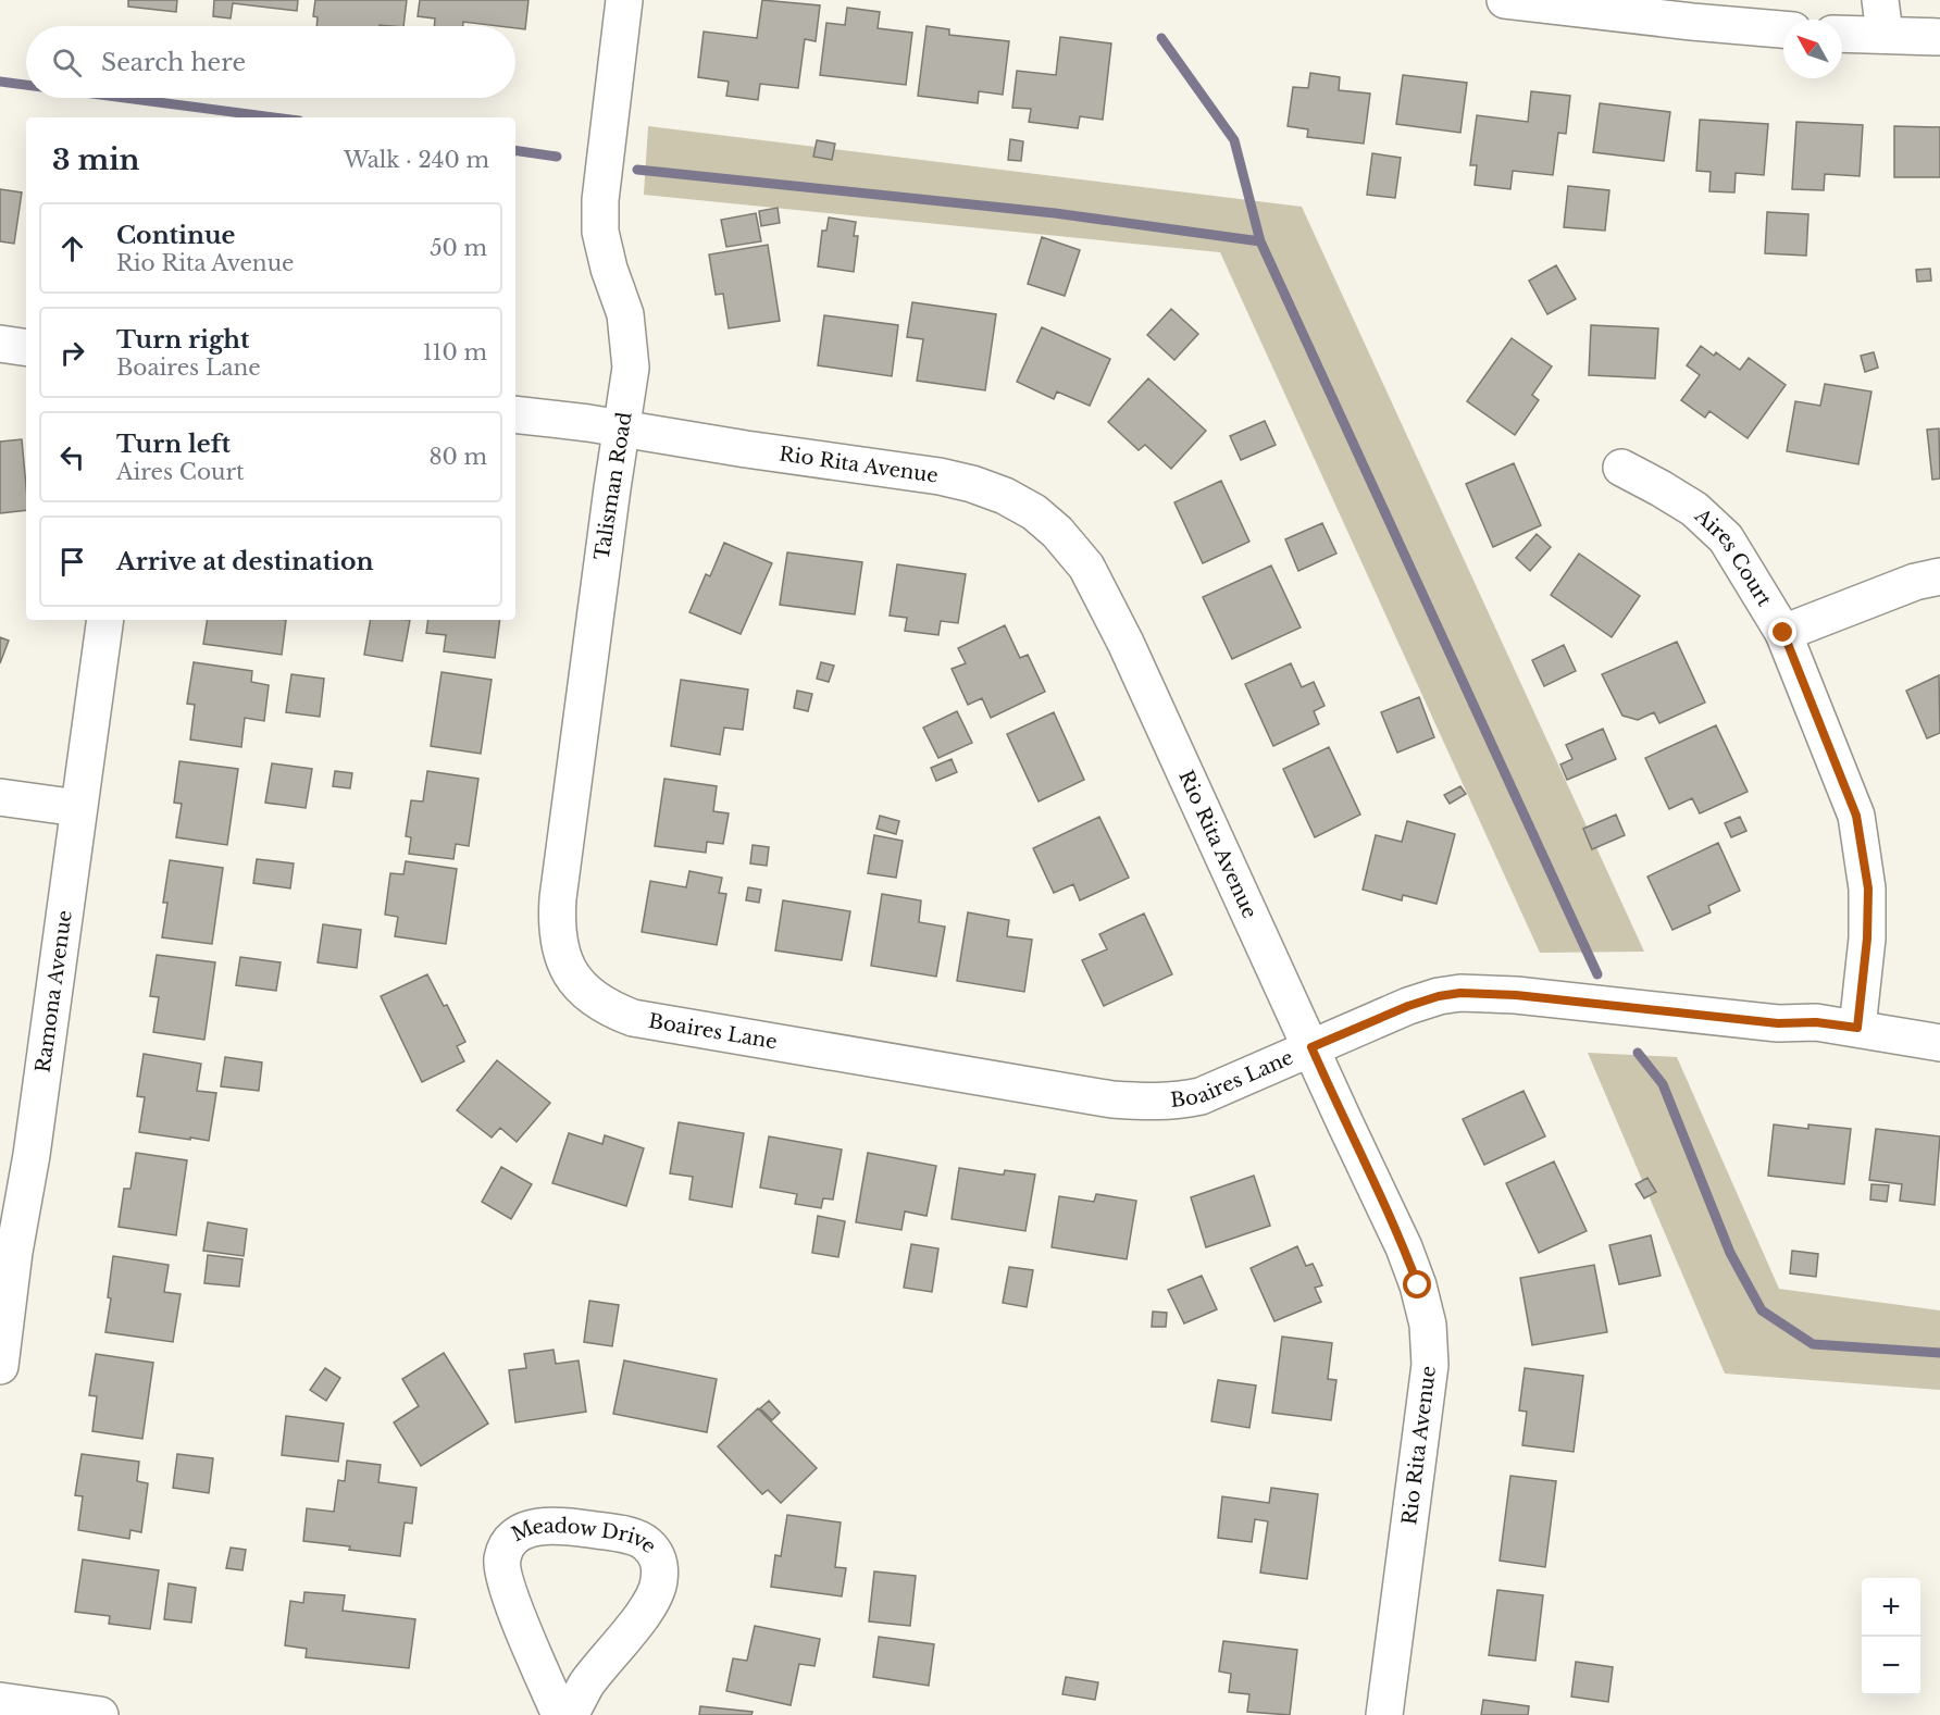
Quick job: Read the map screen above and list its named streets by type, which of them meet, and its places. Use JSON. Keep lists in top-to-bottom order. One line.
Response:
{"streets":{"street":["Rio Rita Avenue","Talisman Road","Aires Court","Ramona Avenue","Boaires Lane","Meadow Drive"]},"crossings":[["Rio Rita Avenue","Talisman Road"],["Rio Rita Avenue","Boaires Lane"],["Talisman Road","Boaires Lane"],["Aires Court","Boaires Lane"]],"north":"top left","page":{"search":"Search here","heading":["3 min","Walk · 240 m"],"list":[["Continue","Rio Rita Avenue","50 m"],["Turn right","Boaires Lane","110 m"],["Turn left","Aires Court","80 m"],"Arrive at destination"],"map_buttons":["+","−"]}}
